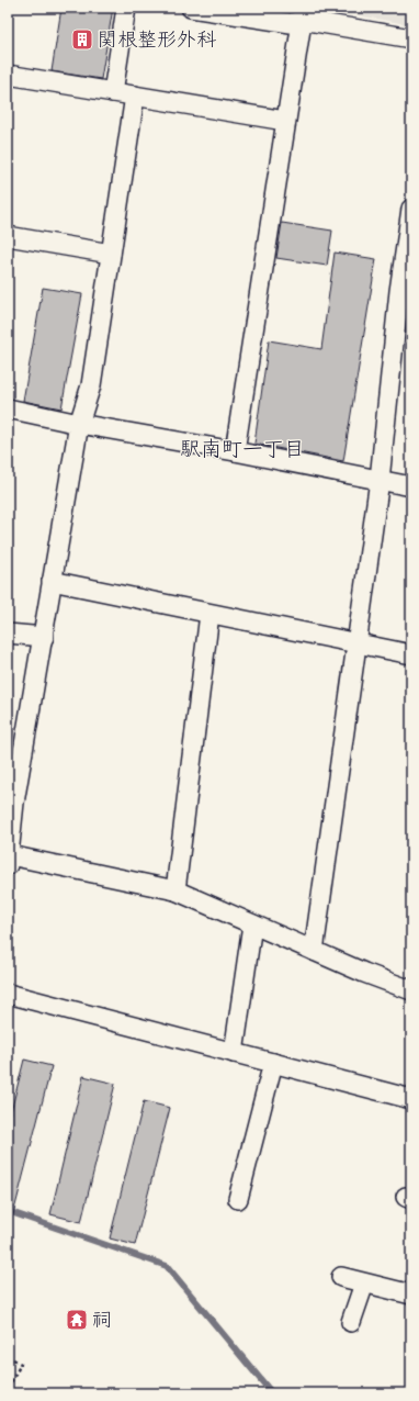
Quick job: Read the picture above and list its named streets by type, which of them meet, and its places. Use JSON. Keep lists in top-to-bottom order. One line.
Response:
{"districts":["駅南町一丁目"],"places":{"building":["関根整形外科"],"temple":["祠"]}}
